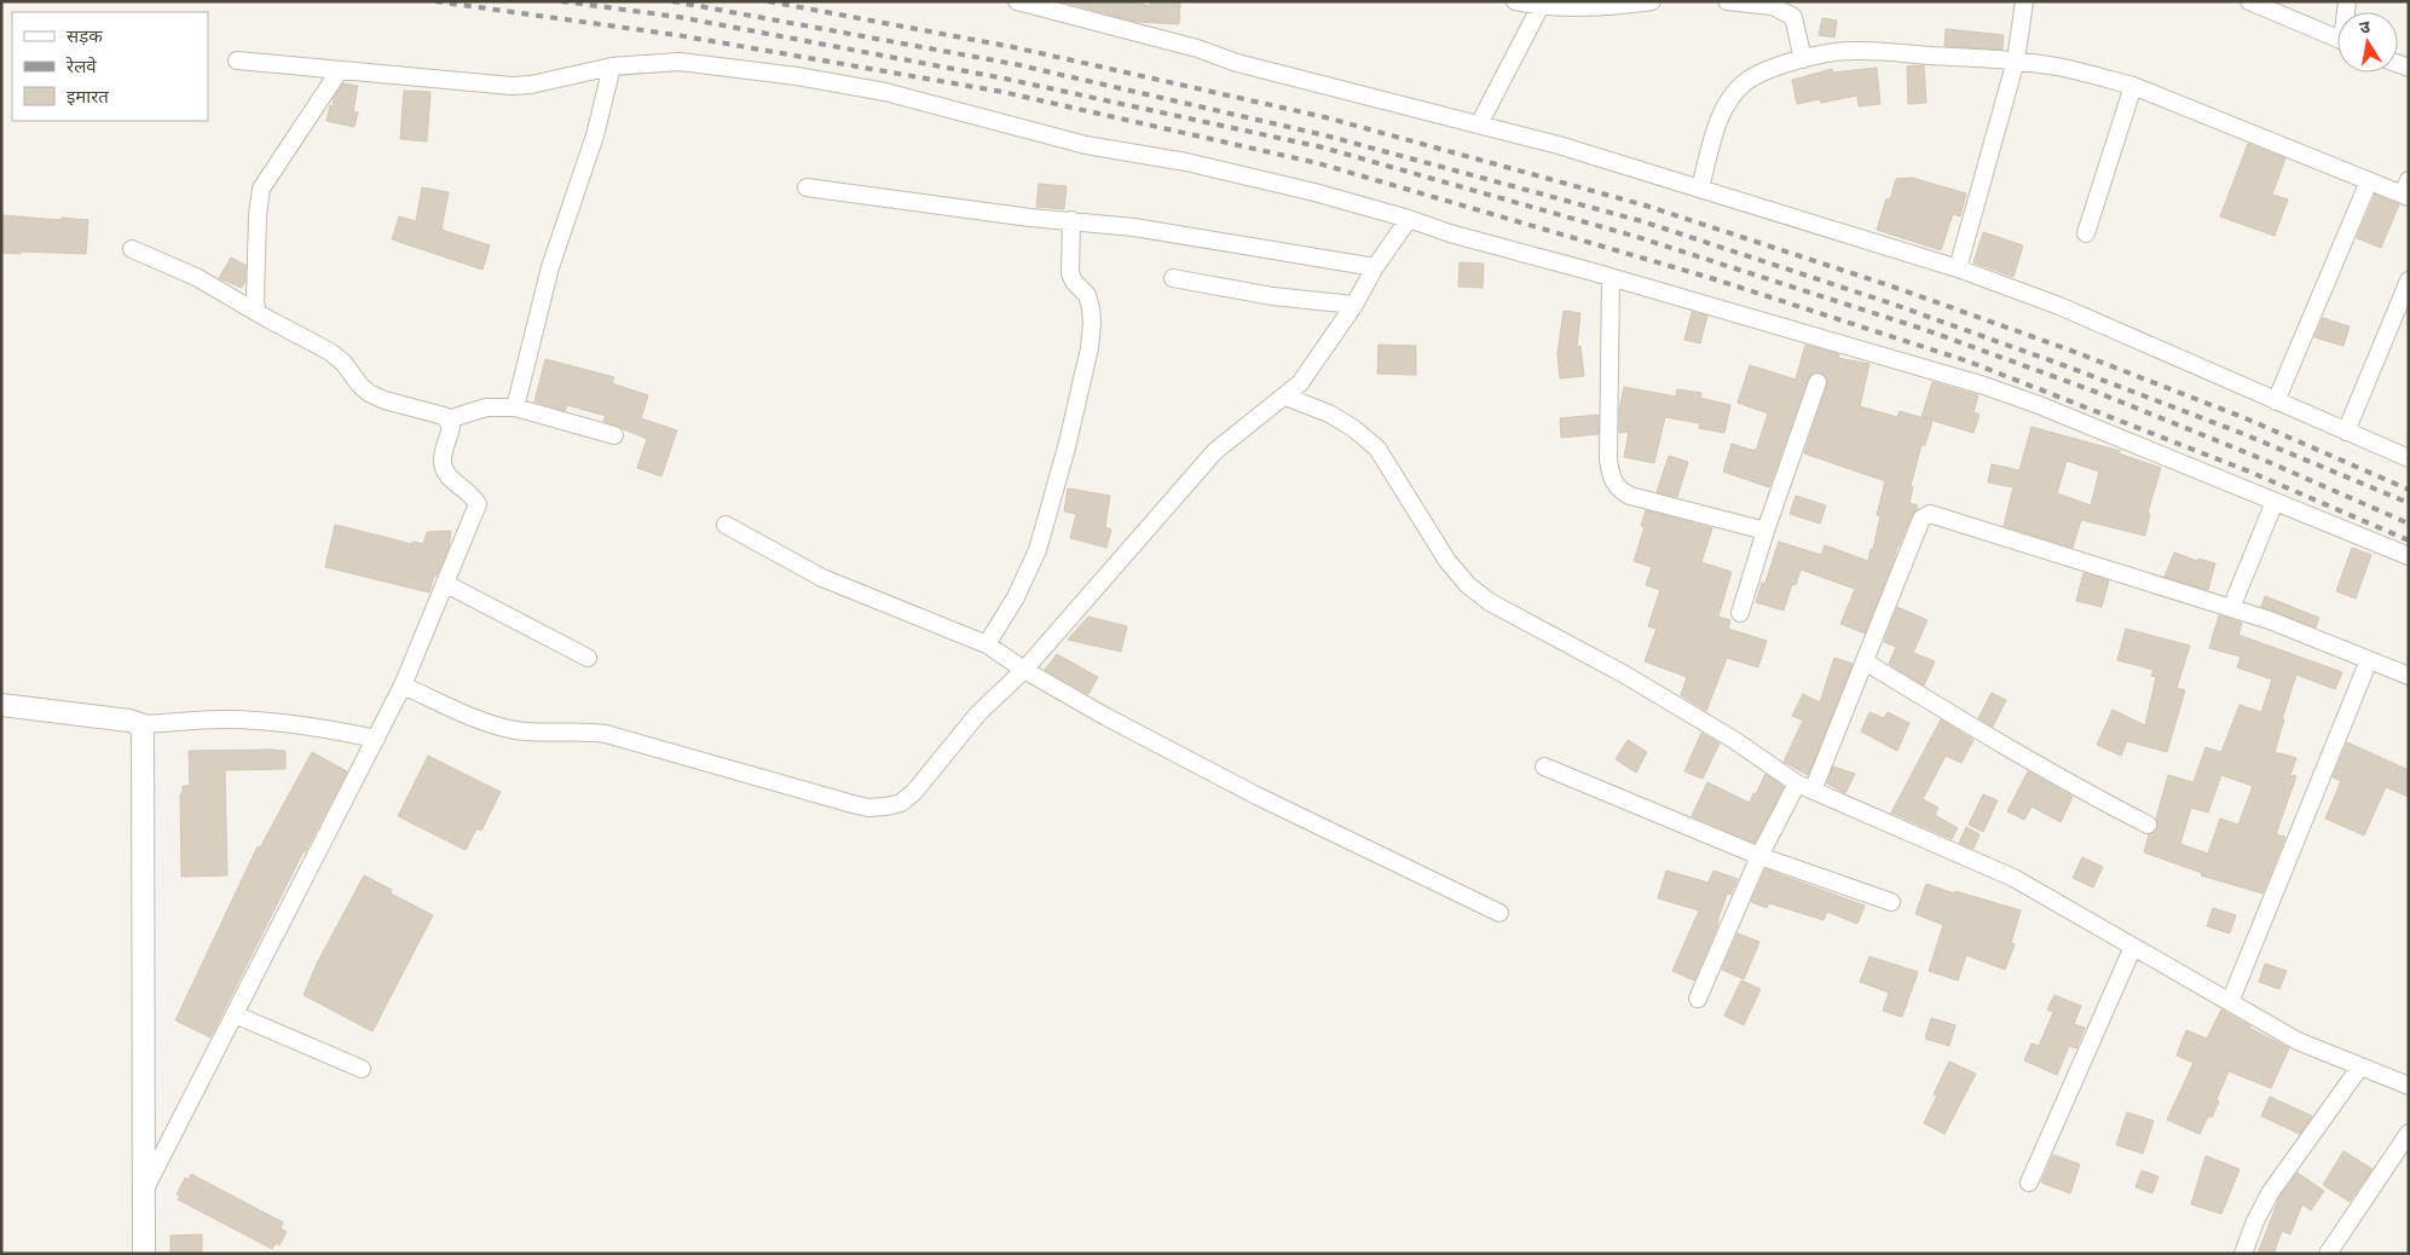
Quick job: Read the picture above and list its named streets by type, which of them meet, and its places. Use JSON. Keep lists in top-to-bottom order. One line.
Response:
{"legend":["सड़क","रेलवे","इमारत"],"north":"top"}
